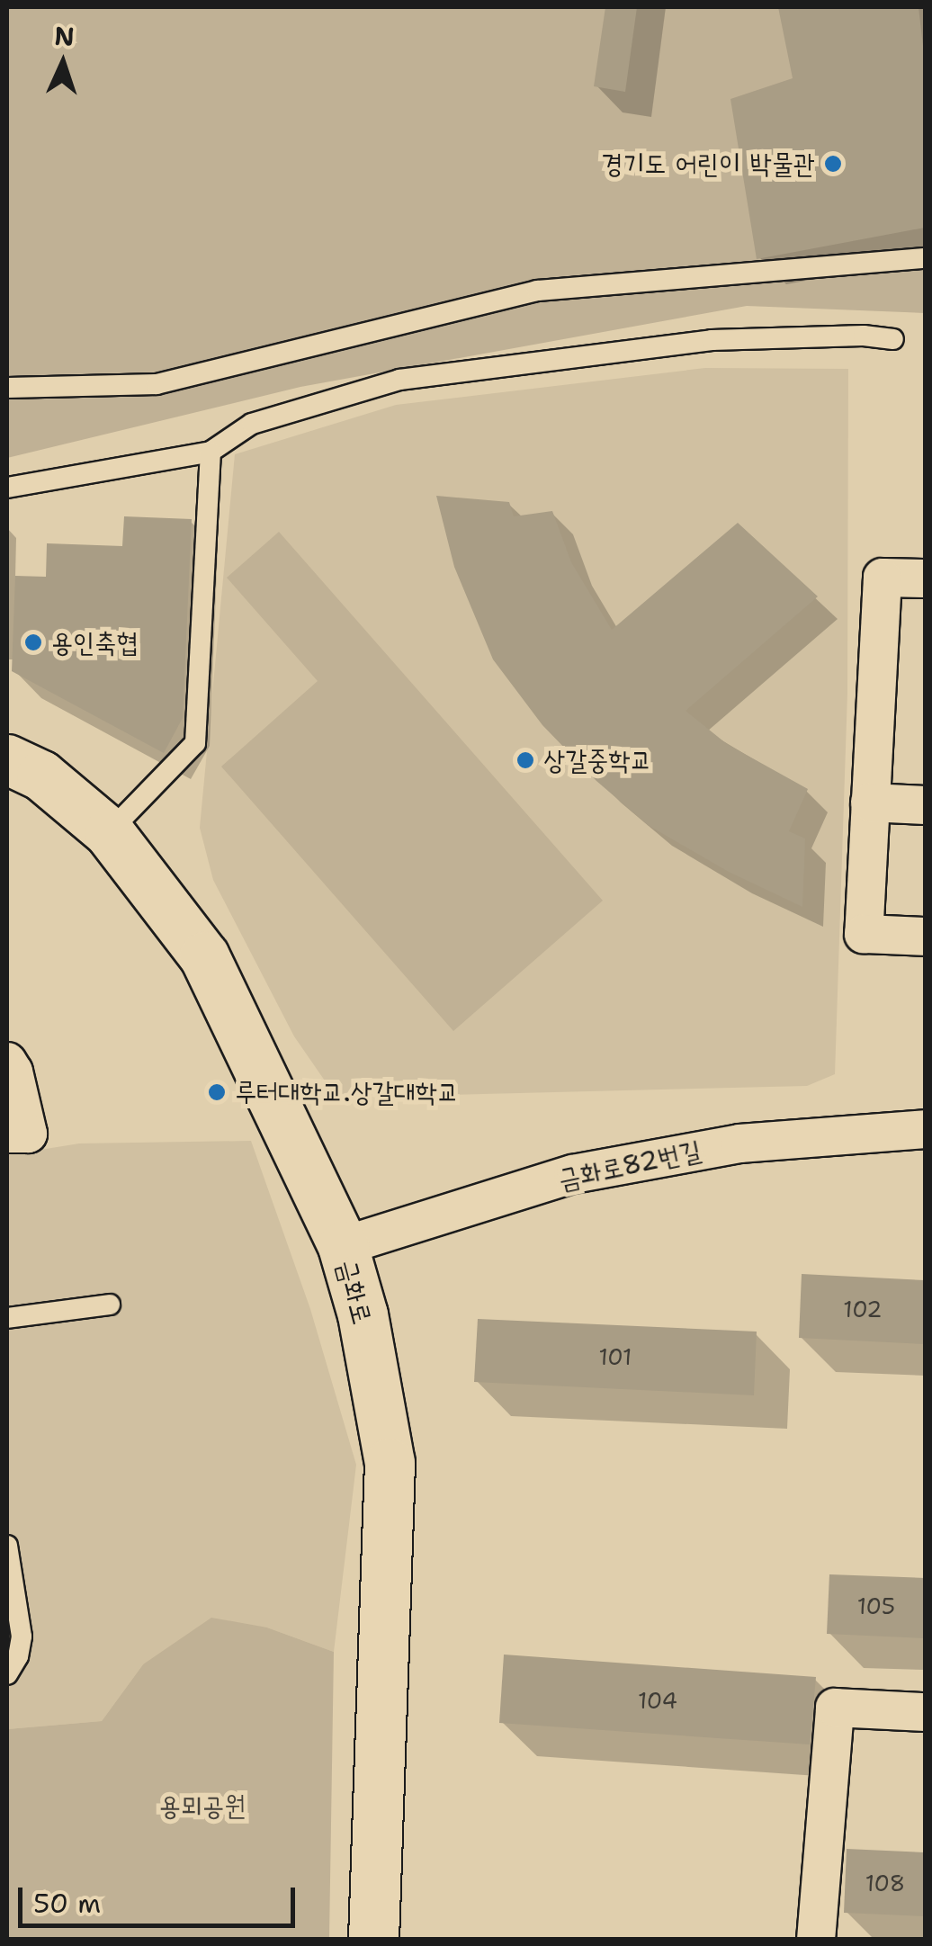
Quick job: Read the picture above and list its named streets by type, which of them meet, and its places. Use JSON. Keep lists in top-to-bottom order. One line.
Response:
{"streets":{"street":["금화로82번길","금화로"]},"crossings":[["금화로82번길","금화로"]],"parks":["용뫼공원"],"places":["경기도 어린이 박물관","용인축협","상갈중학교","루터대학교.상갈대학교"],"house_numbers":["102","101","105","104","108"],"scale_bar":"50 m","north":"top"}
